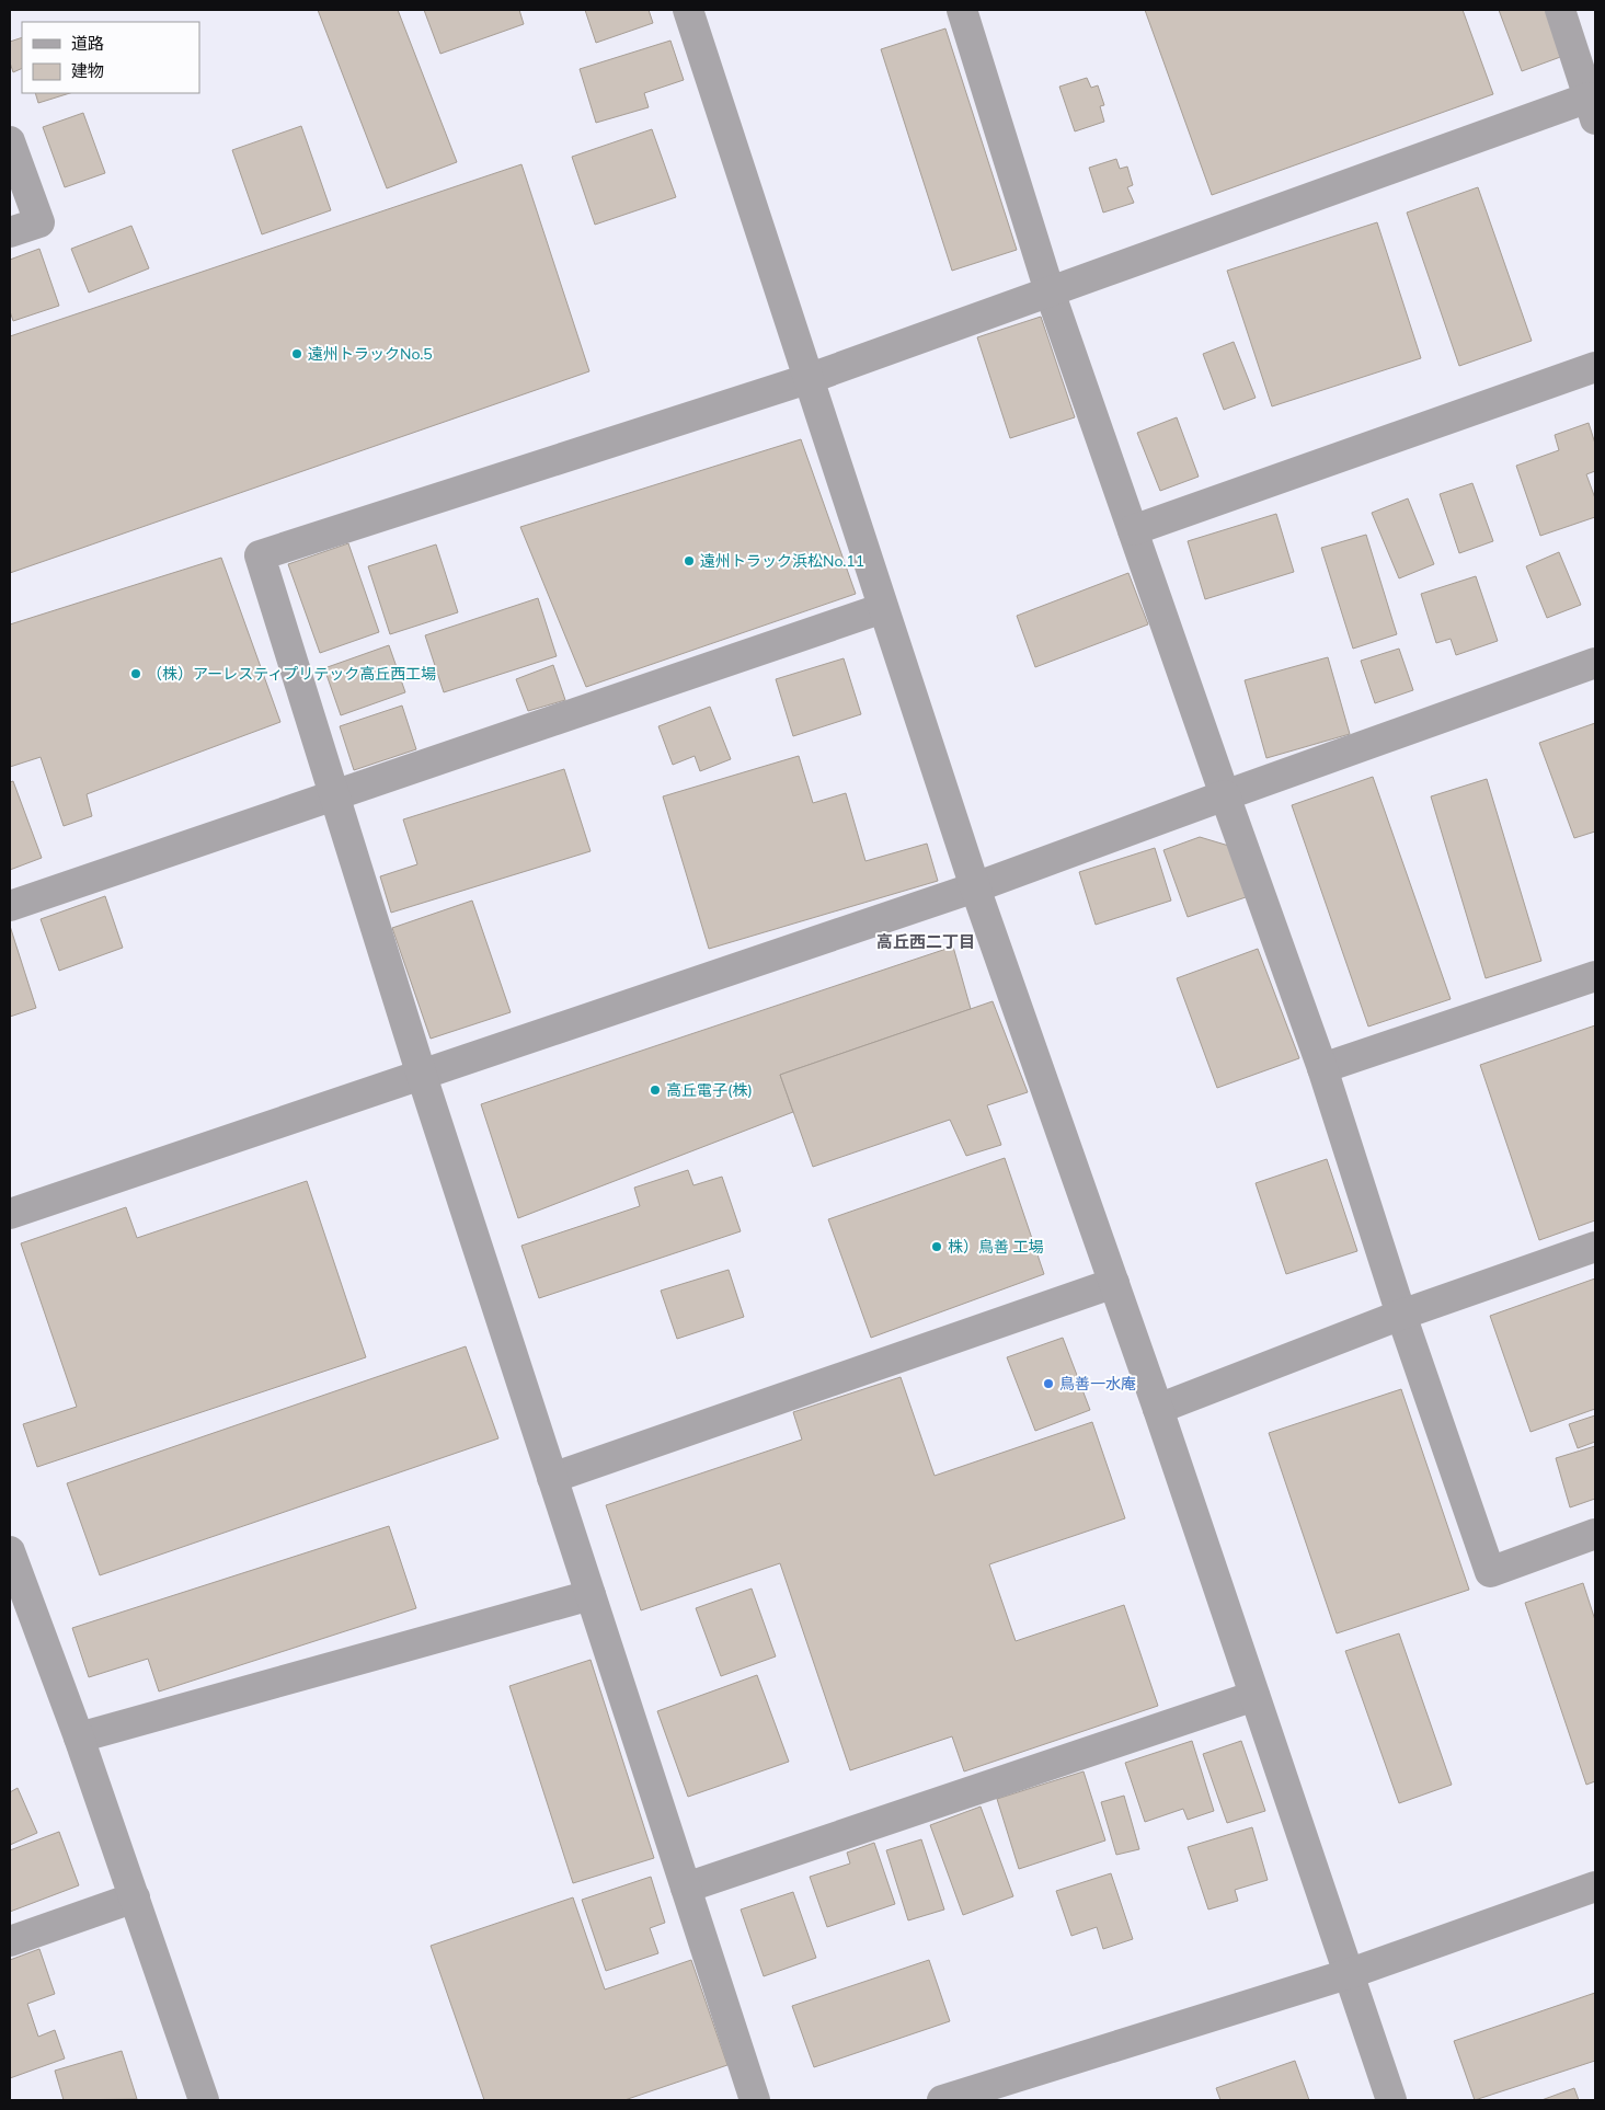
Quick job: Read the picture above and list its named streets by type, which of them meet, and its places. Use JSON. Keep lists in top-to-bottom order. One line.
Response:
{"districts":["高丘西二丁目"],"places":["遠州トラックNo.5","遠州トラック浜松No.11","（株）アーレスティプリテック高丘西工場","高丘電子(株)","株）鳥善 工場","鳥善一水庵"],"legend":["道路","建物"]}
